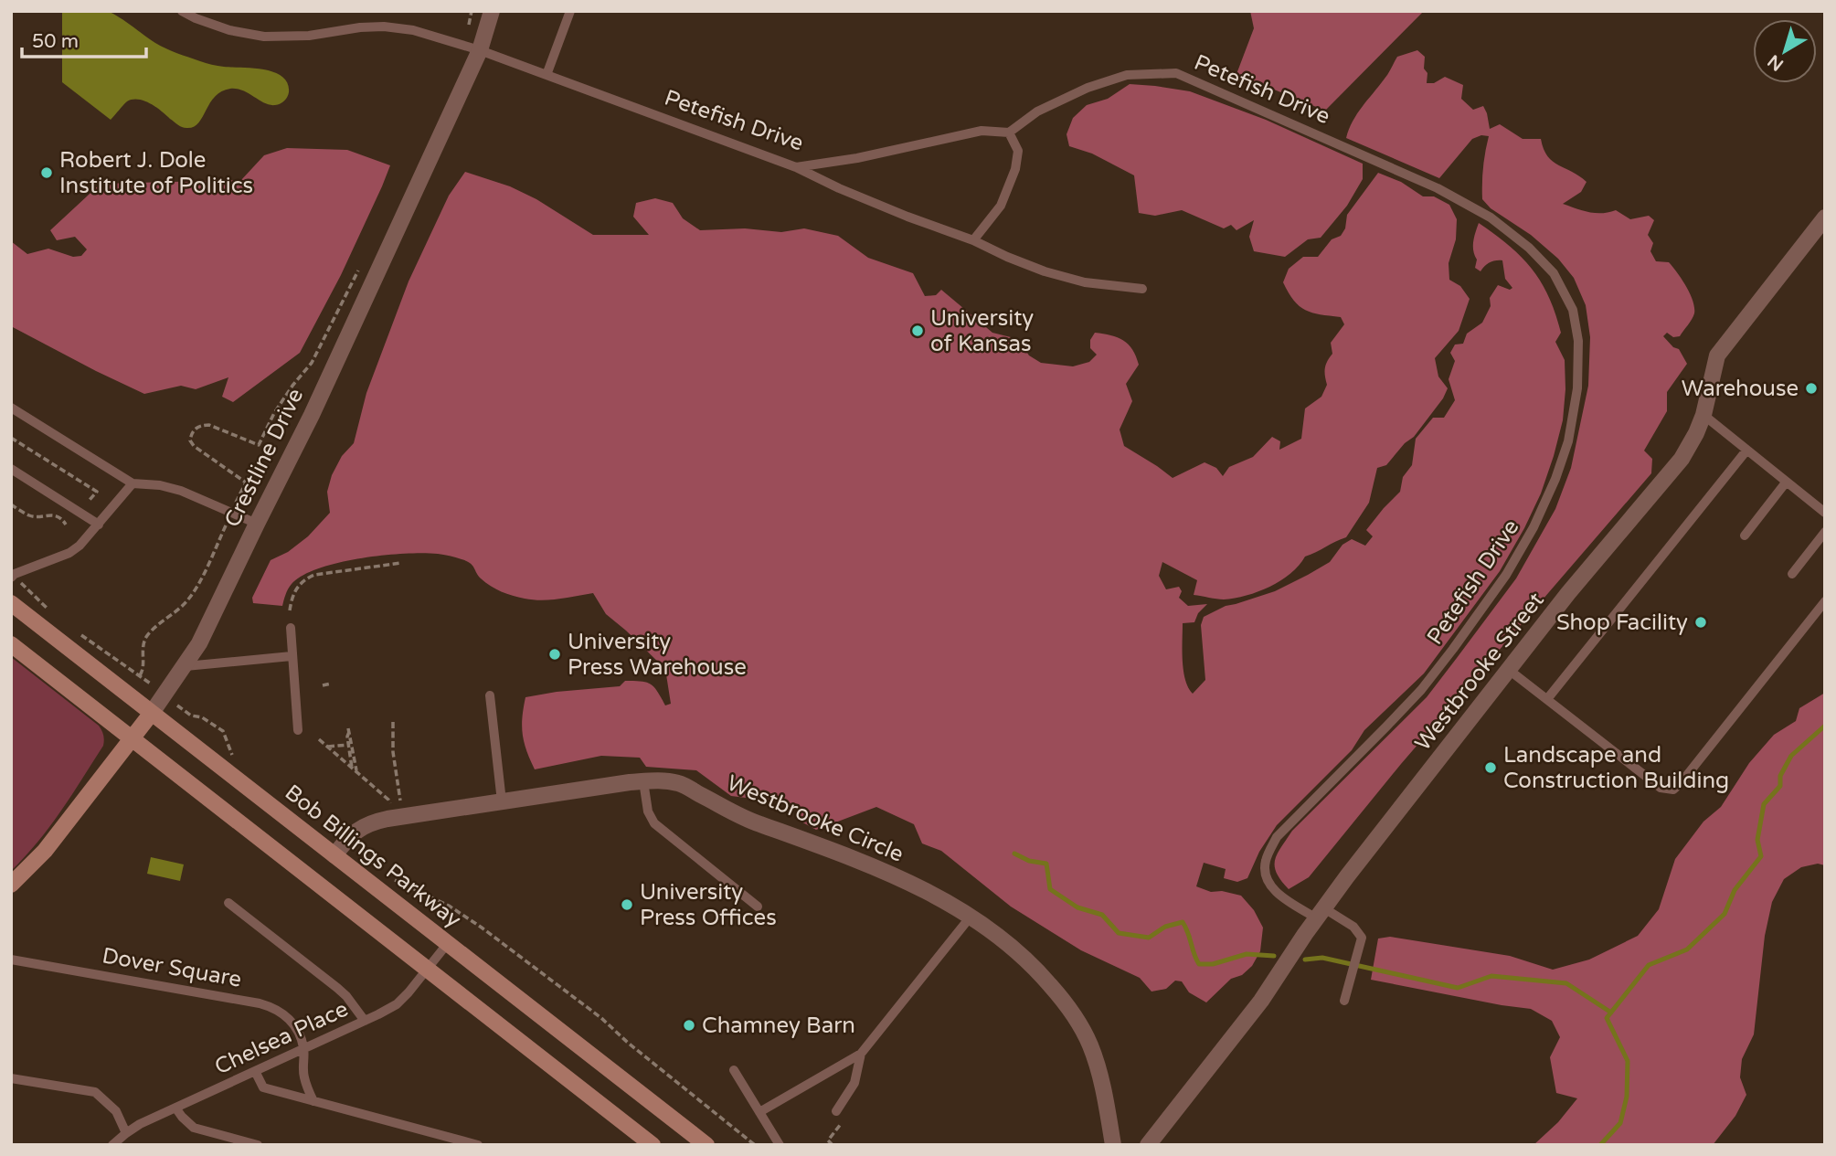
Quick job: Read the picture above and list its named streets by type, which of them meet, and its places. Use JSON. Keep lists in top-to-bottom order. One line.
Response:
{"streets":{"main road":["Crestline Drive","Bob Billings Parkway"],"street":["Westbrooke Street","Westbrooke Circle"],"lane":["Petefish Drive","Dover Square","Chelsea Place"]},"crossings":[["Petefish Drive","Crestline Drive"],["Petefish Drive","Westbrooke Street"],["Crestline Drive","Bob Billings Parkway"],["Westbrooke Circle","Bob Billings Parkway"],["Bob Billings Parkway","Chelsea Place"],["Dover Square","Chelsea Place"]],"places":["Robert J. Dole Institute of Politics","University of Kansas","Warehouse","Shop Facility","University Press Warehouse","Landscape and Construction Building","University Press Offices","Chamney Barn"],"scale_bar":"50 m","north":"bottom left"}
